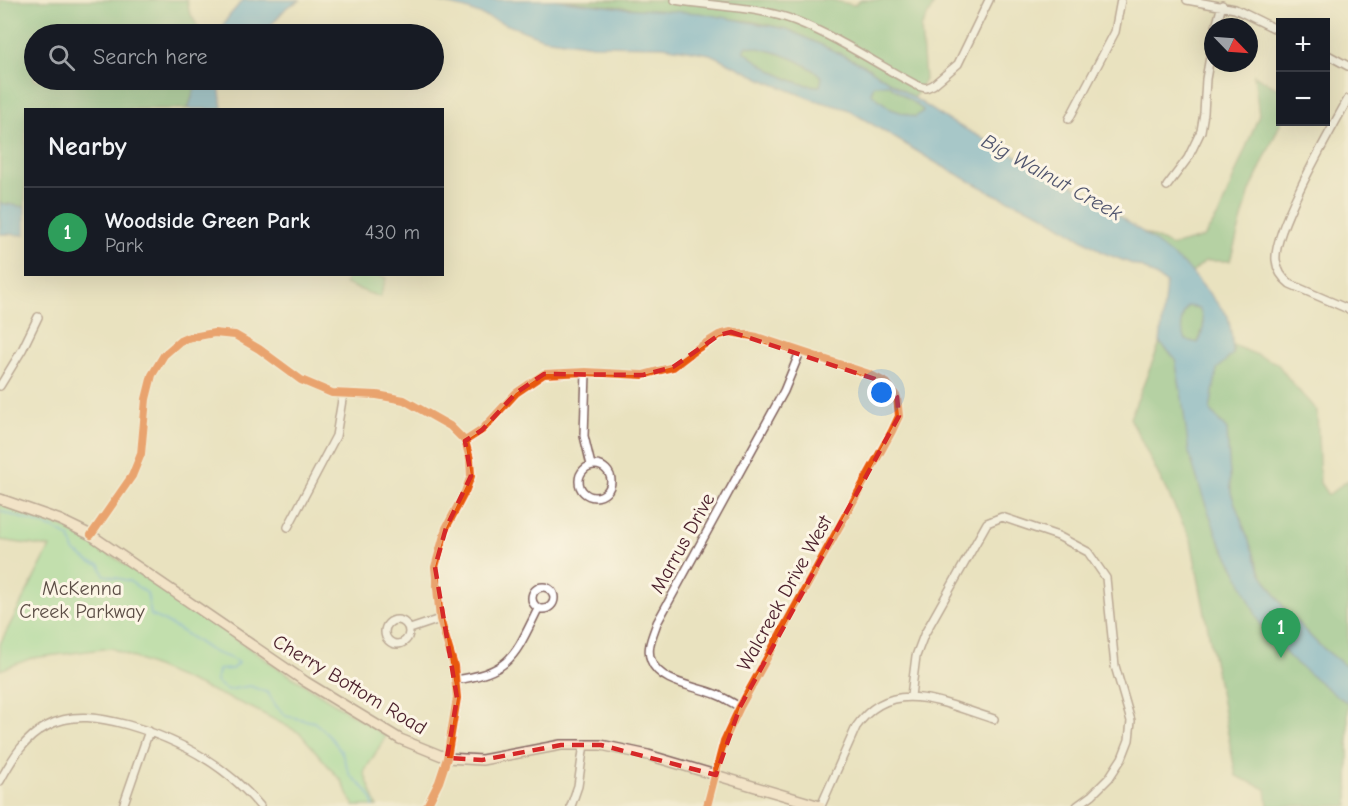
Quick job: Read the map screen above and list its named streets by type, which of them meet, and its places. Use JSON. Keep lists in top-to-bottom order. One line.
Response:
{"streets":{"main road":["Cherry Bottom Road"],"street":["Marrus Drive","Walcreek Drive West"]},"crossings":[["Marrus Drive","Walcreek Drive West"],["Walcreek Drive West","Cherry Bottom Road"]],"water":["Big Walnut Creek"],"parks":["McKenna Creek Parkway"],"north":"bottom right","page":{"map_buttons":["+","−"],"search":"Search here","heading":"Nearby","list":[{"mark":"1","name":"Woodside Green Park","note":"Park","value":"430 m"}],"pins":"1"}}
